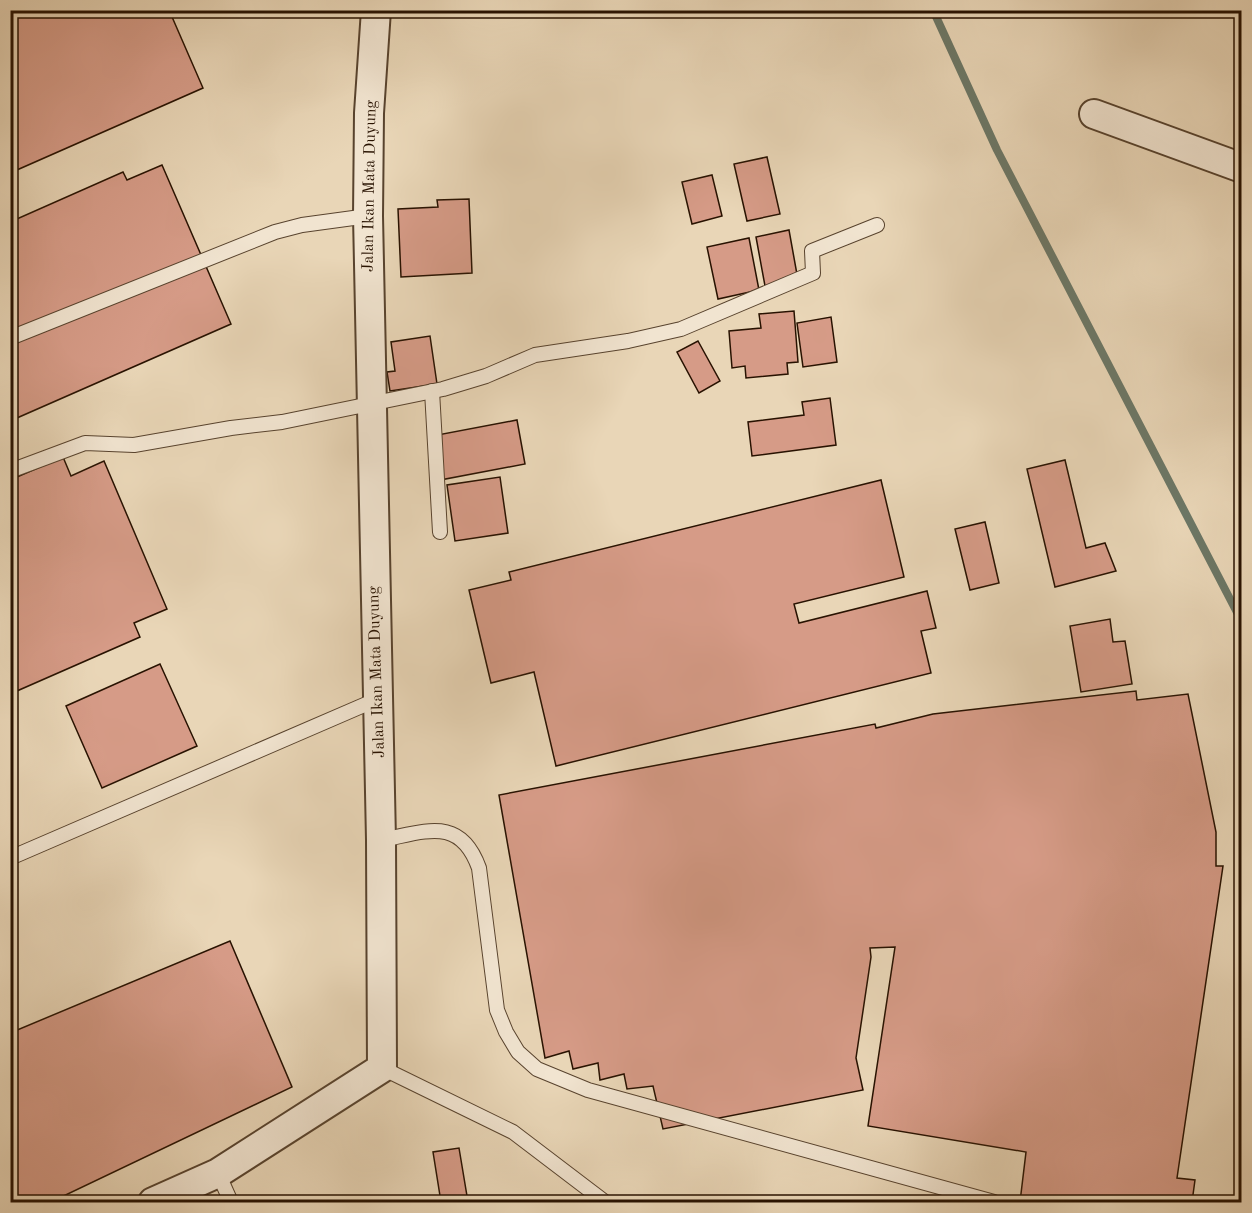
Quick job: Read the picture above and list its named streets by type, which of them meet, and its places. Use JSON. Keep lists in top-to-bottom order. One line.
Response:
{"streets":{"street":["Jalan Ikan Mata Duyung"]}}
